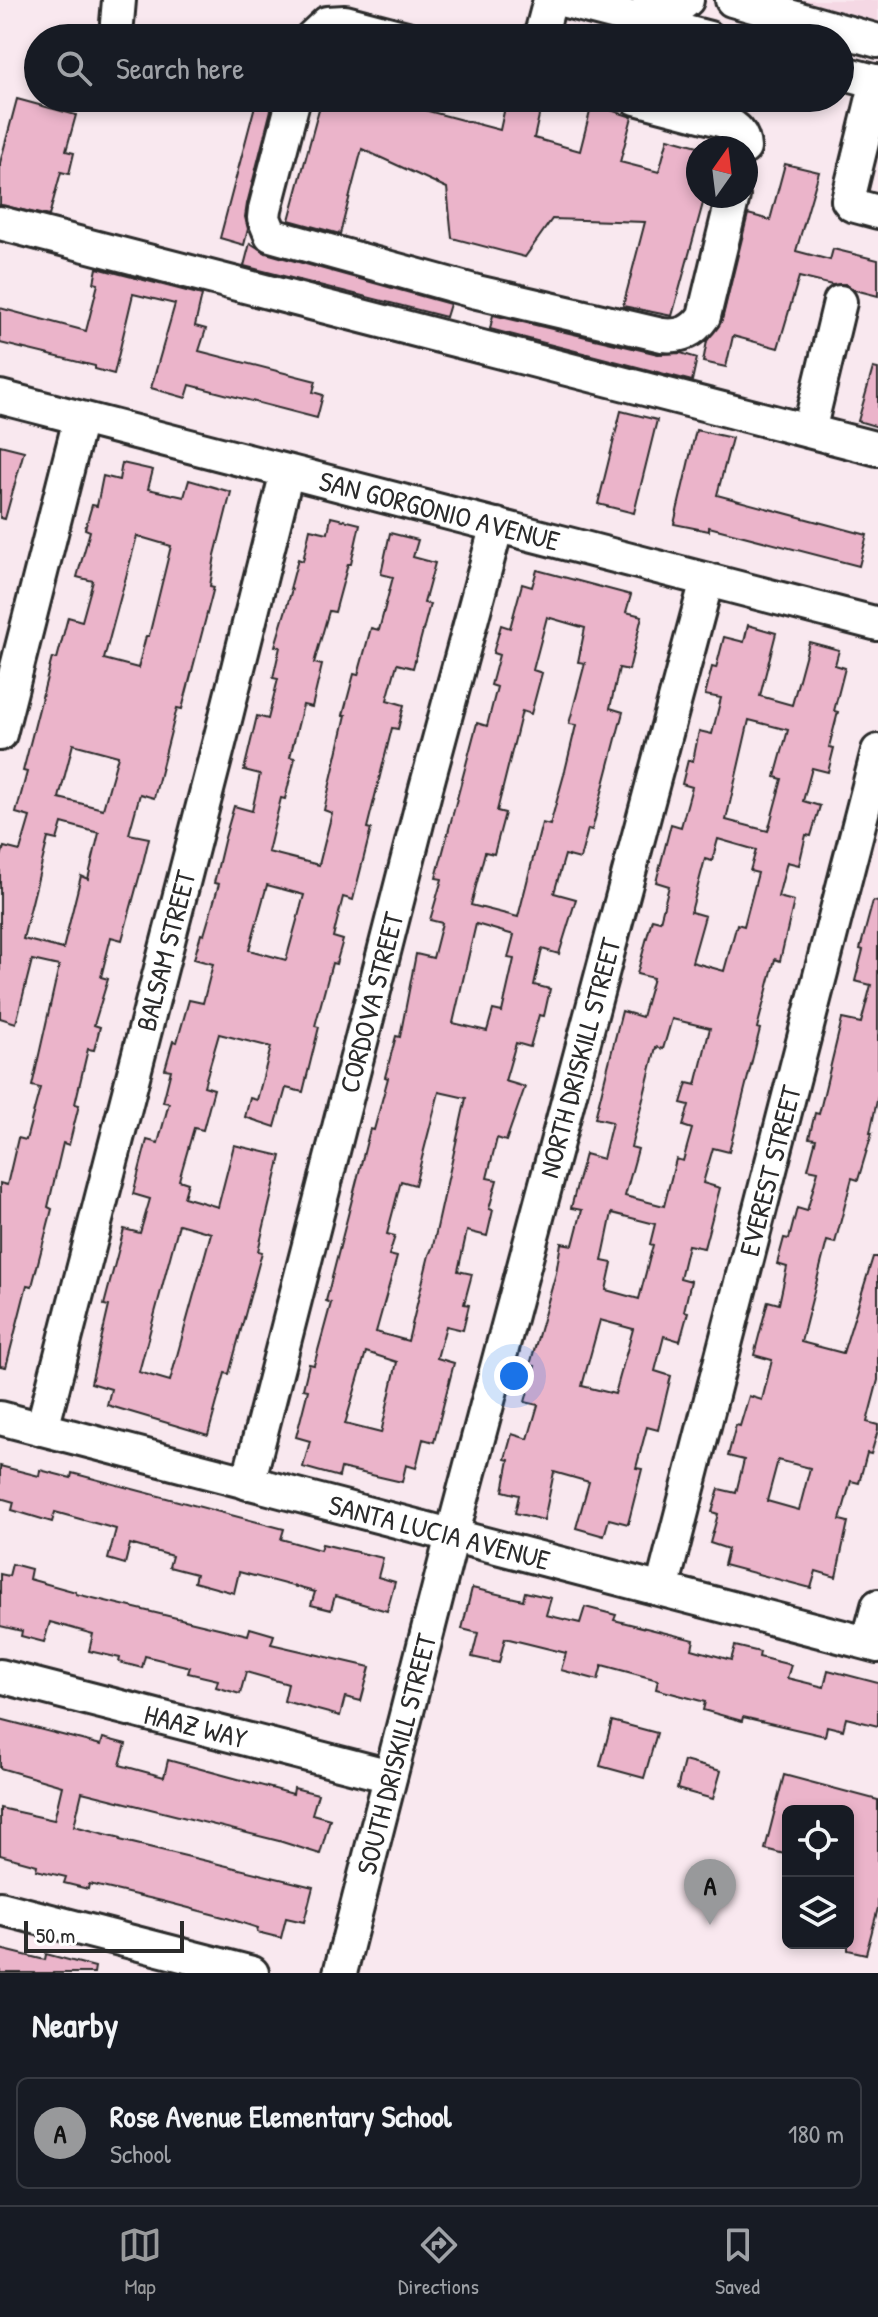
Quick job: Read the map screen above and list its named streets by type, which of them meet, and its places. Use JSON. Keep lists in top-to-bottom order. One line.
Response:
{"streets":{"street":["SAN GORGONIO AVENUE","BALSAM STREET","CORDOVA STREET","NORTH DRISKILL STREET","EVEREST STREET","SANTA LUCIA AVENUE","HAAZ WAY","SOUTH DRISKILL STREET"]},"crossings":[["SAN GORGONIO AVENUE","BALSAM STREET"],["SAN GORGONIO AVENUE","CORDOVA STREET"],["SAN GORGONIO AVENUE","NORTH DRISKILL STREET"],["BALSAM STREET","SANTA LUCIA AVENUE"],["CORDOVA STREET","SANTA LUCIA AVENUE"],["NORTH DRISKILL STREET","SANTA LUCIA AVENUE"],["NORTH DRISKILL STREET","SOUTH DRISKILL STREET"],["EVEREST STREET","SANTA LUCIA AVENUE"],["SANTA LUCIA AVENUE","SOUTH DRISKILL STREET"],["HAAZ WAY","SOUTH DRISKILL STREET"]],"scale_bar":"50 m","north":"top","page":{"search":"Search here","pins":"A","scale":"50 m","heading":"Nearby","list":[{"mark":"A","name":"Rose Avenue Elementary School","note":"School","value":"180 m"}],"nav":["Map","Directions","Saved"]}}
